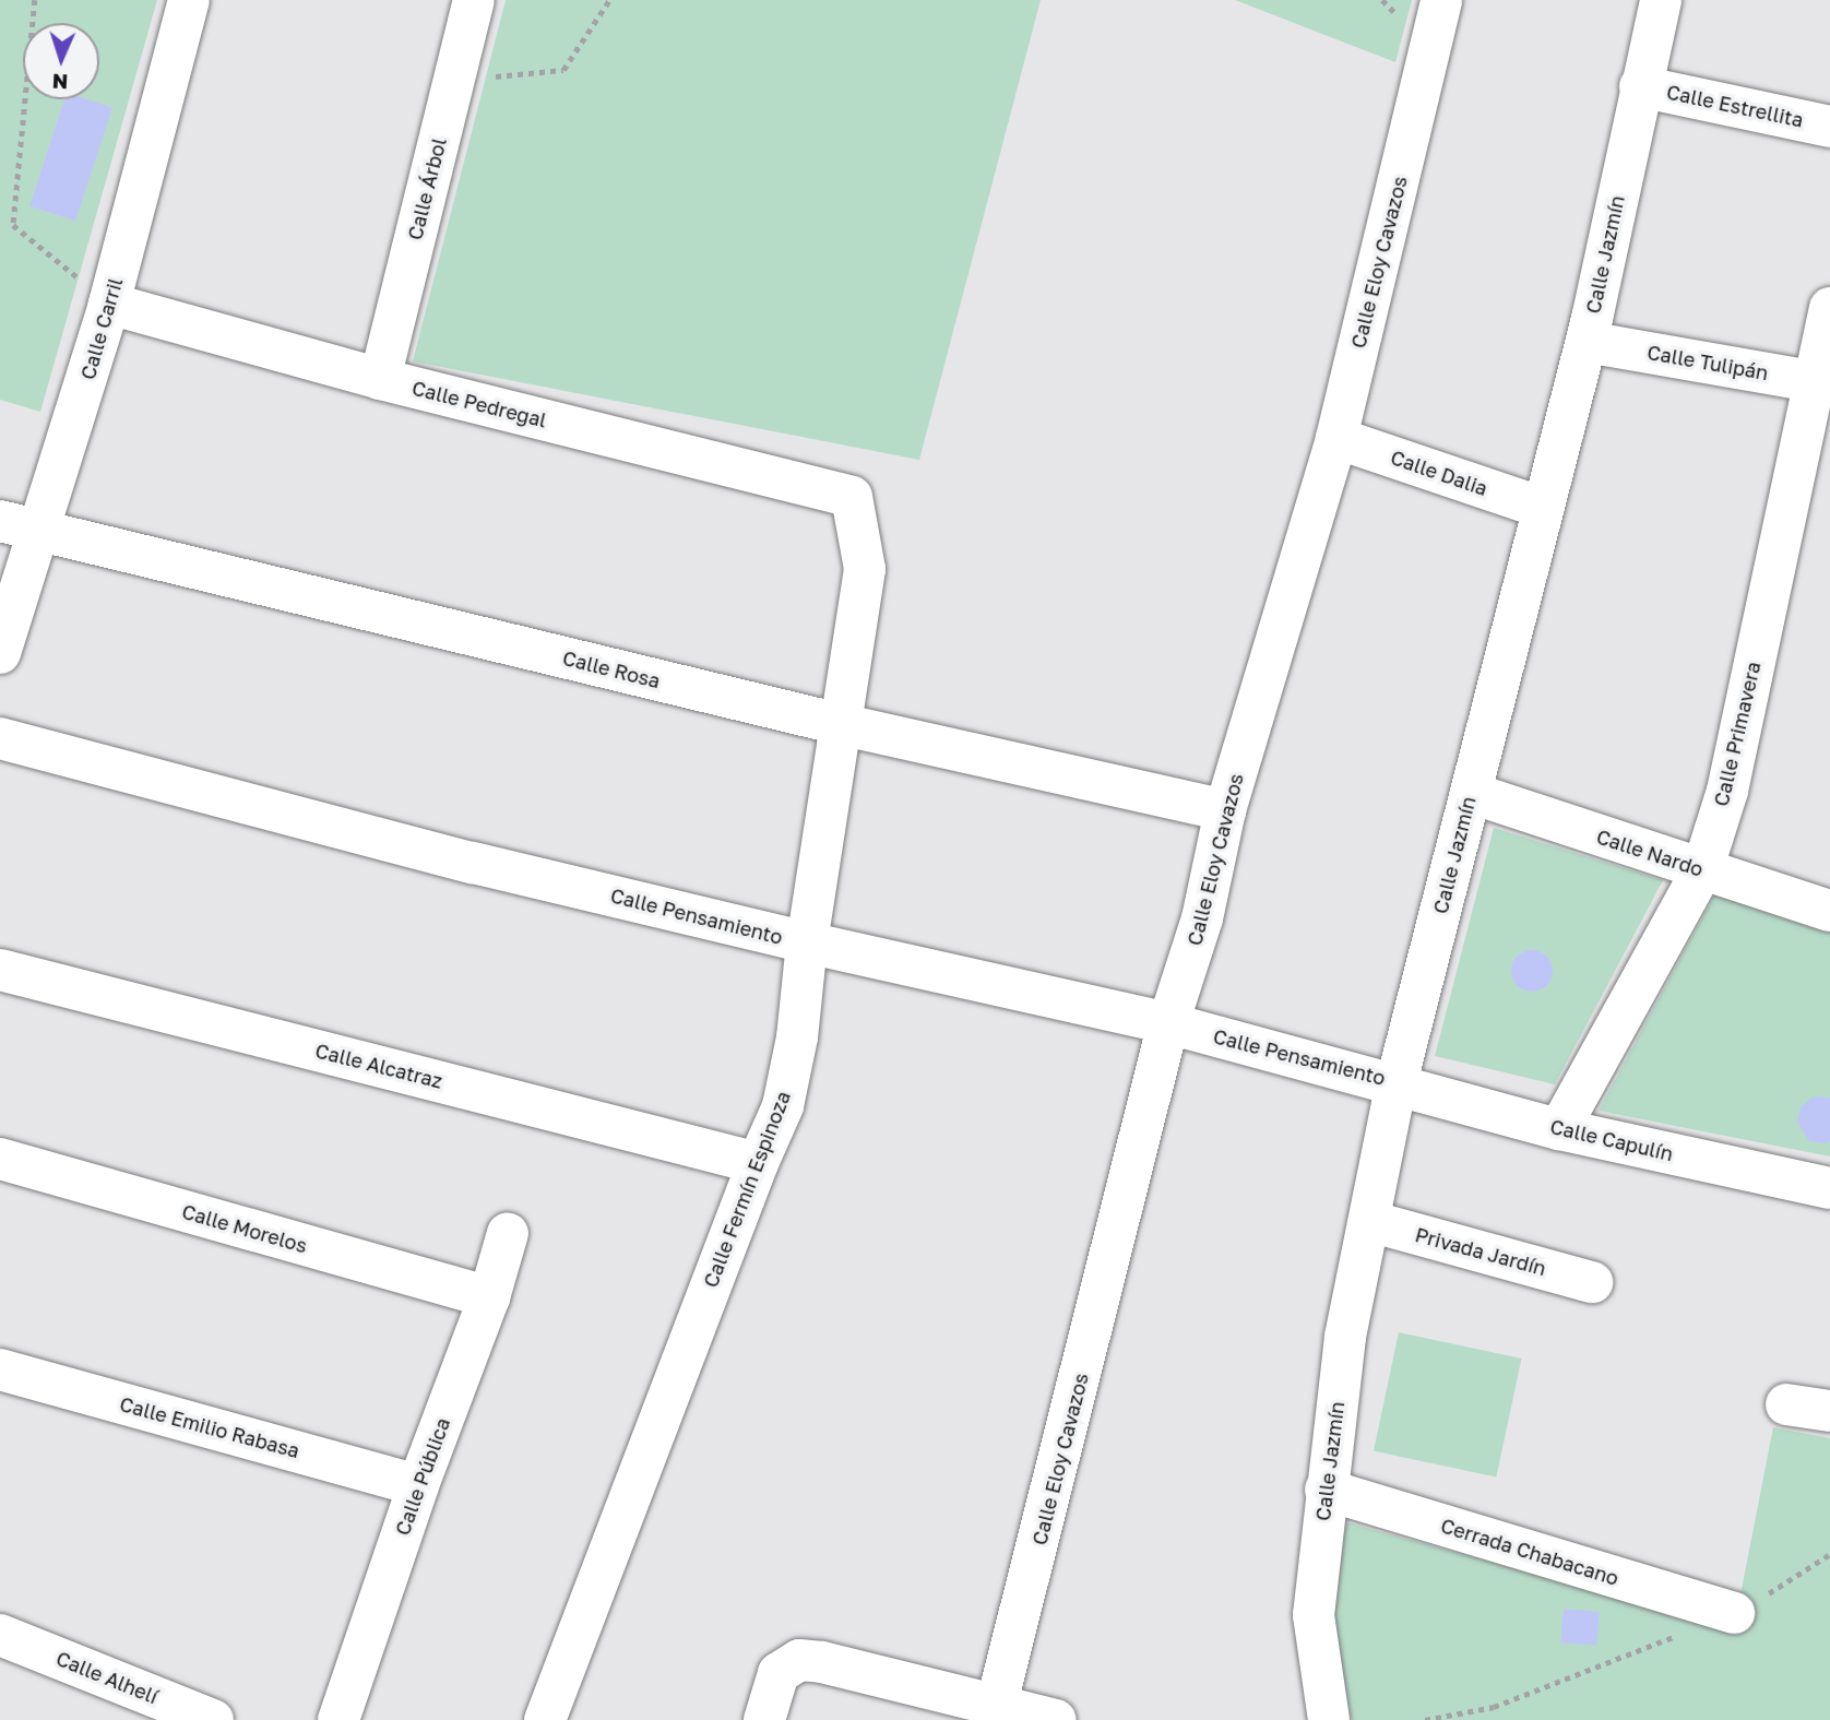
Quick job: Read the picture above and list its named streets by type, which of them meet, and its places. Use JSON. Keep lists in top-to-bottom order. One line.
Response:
{"streets":{"street":["Calle Estrellita","Calle Árbol","Calle Jazmín","Calle Eloy Cavazos","Calle Carril","Calle Tulipán","Calle Pedregal","Calle Dalia","Calle Rosa","Calle Primavera","Calle Nardo","Calle Pensamiento","Calle Alcatraz","Calle Capulín","Calle Fermín Espinoza","Calle Morelos","Privada Jardín","Calle Emilio Rabasa","Calle Pública","Cerrada Chabacano","Calle Alhelí"]},"crossings":[["Calle Estrellita","Calle Jazmín"],["Calle Árbol","Calle Pedregal"],["Calle Jazmín","Calle Tulipán"],["Calle Jazmín","Calle Dalia"],["Calle Jazmín","Calle Nardo"],["Calle Jazmín","Calle Pensamiento"],["Calle Jazmín","Calle Capulín"],["Calle Jazmín","Privada Jardín"],["Calle Jazmín","Cerrada Chabacano"],["Calle Eloy Cavazos","Calle Dalia"],["Calle Eloy Cavazos","Calle Rosa"],["Calle Eloy Cavazos","Calle Pensamiento"],["Calle Carril","Calle Pedregal"],["Calle Carril","Calle Rosa"],["Calle Tulipán","Calle Primavera"],["Calle Pedregal","Calle Fermín Espinoza"],["Calle Rosa","Calle Fermín Espinoza"],["Calle Primavera","Calle Nardo"],["Calle Primavera","Calle Capulín"],["Calle Pensamiento","Calle Capulín"],["Calle Pensamiento","Calle Fermín Espinoza"],["Calle Alcatraz","Calle Fermín Espinoza"],["Calle Morelos","Calle Pública"],["Calle Emilio Rabasa","Calle Pública"]],"north":"bottom"}
